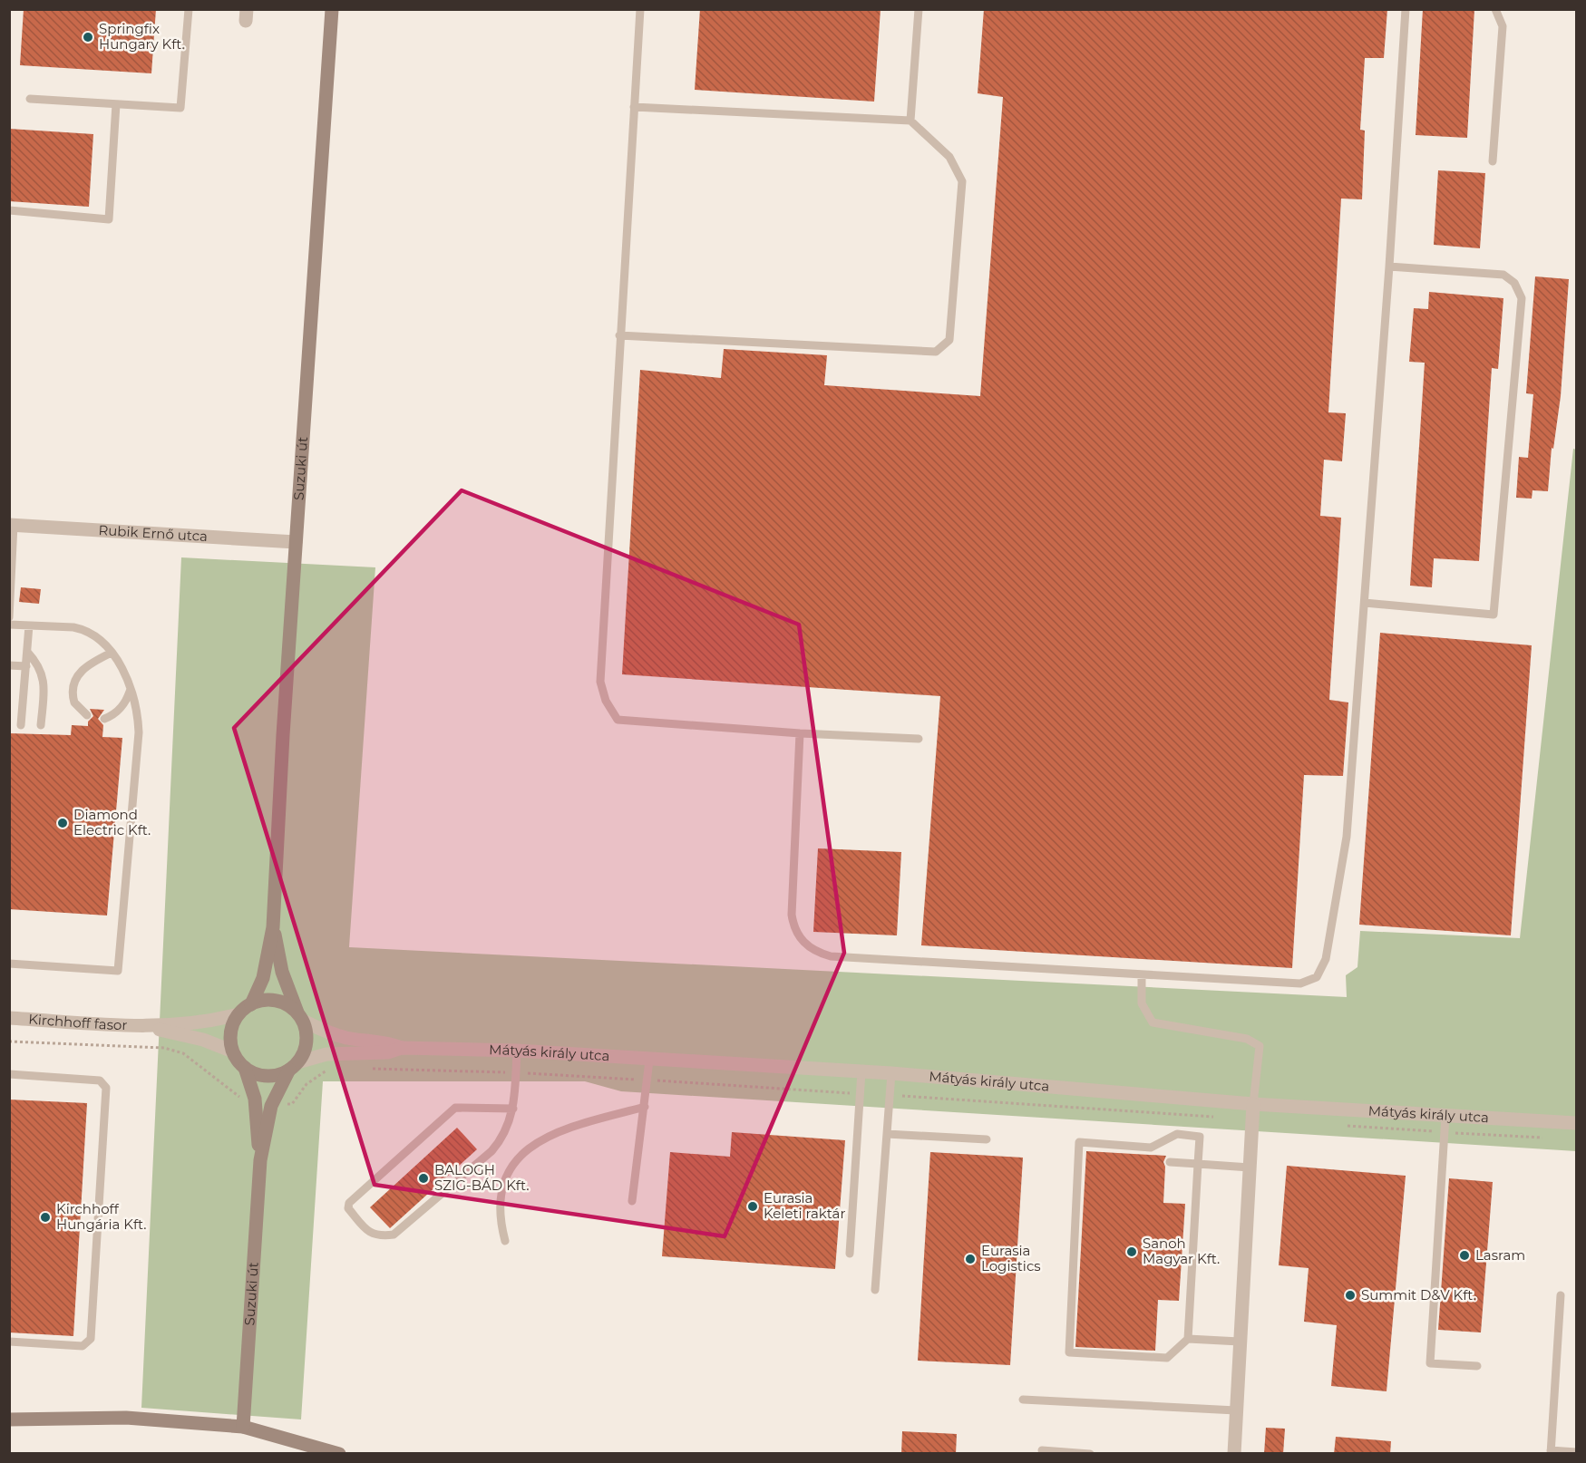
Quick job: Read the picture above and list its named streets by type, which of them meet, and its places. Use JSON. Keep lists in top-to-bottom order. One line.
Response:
{"streets":{"main road":["Suzuki út"],"street":["Rubik Ernő utca","Kirchhoff fasor","Mátyás király utca"]},"crossings":[["Suzuki út","Rubik Ernő utca"],["Kirchhoff fasor","Mátyás király utca"]],"places":["Springfix Hungary Kft.","Diamond Electric Kft.","BALOGH SZIG-BÁD Kft.","Eurasia Keleti raktár","Kirchhoff Hungária Kft.","Sanoh Magyar Kft.","Lasram","Eurasia Logistics","Summit D&V Kft."]}
